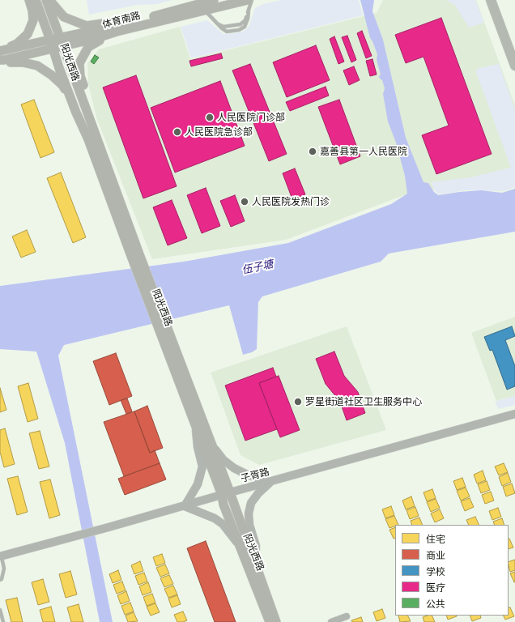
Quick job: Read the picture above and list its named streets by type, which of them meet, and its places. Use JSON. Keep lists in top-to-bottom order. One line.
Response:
{"streets":{"main road":["体育南路","阳光西路"],"street":["子胥路"]},"crossings":[["体育南路","阳光西路"],["阳光西路","子胥路"]],"water":["伍子塘"],"places":["人民医院门诊部","人民医院急诊部","嘉善县第一人民医院","人民医院发热门诊","罗星街道社区卫生服务中心"],"legend":["住宅","商业","学校","医疗","公共"]}
